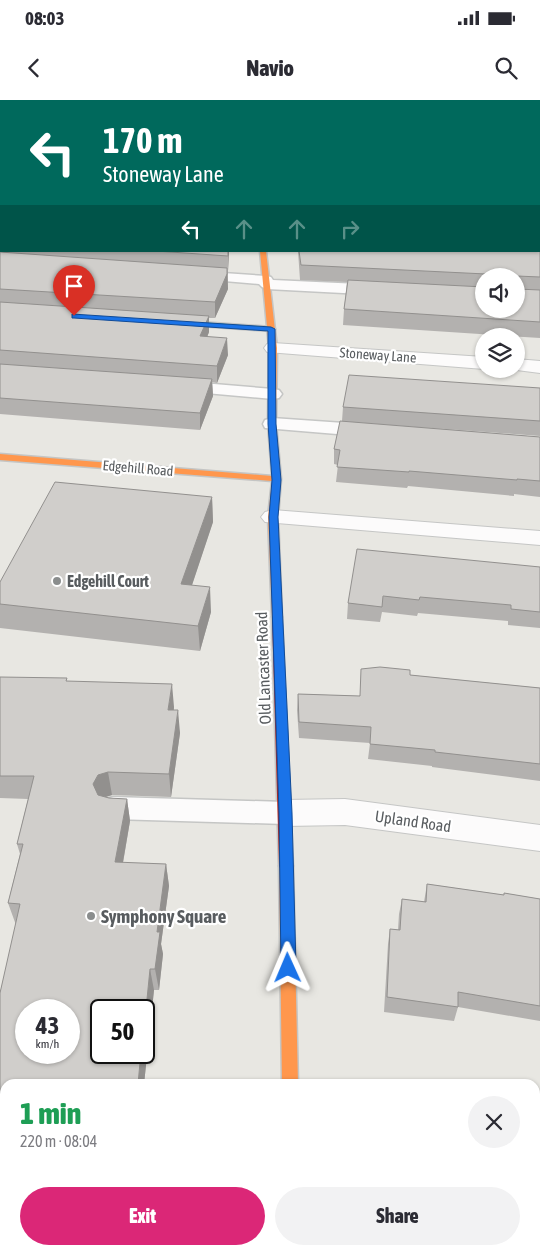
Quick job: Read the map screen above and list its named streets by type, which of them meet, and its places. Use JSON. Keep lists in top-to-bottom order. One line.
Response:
{"streets":{"main road":["Edgehill Road","Old Lancaster Road"],"street":["Stoneway Lane","Upland Road"]},"crossings":[["Stoneway Lane","Old Lancaster Road"],["Edgehill Road","Old Lancaster Road"],["Old Lancaster Road","Upland Road"]],"places":["Edgehill Court","Symphony Square"],"page":{"status":"08:03","header":"Navio","turn":["170 m","Stoneway Lane"],"speed":"43 km/h","limit":"50","heading":["1 min","220 m · 08:04"],"buttons":["Exit","Share"]}}
